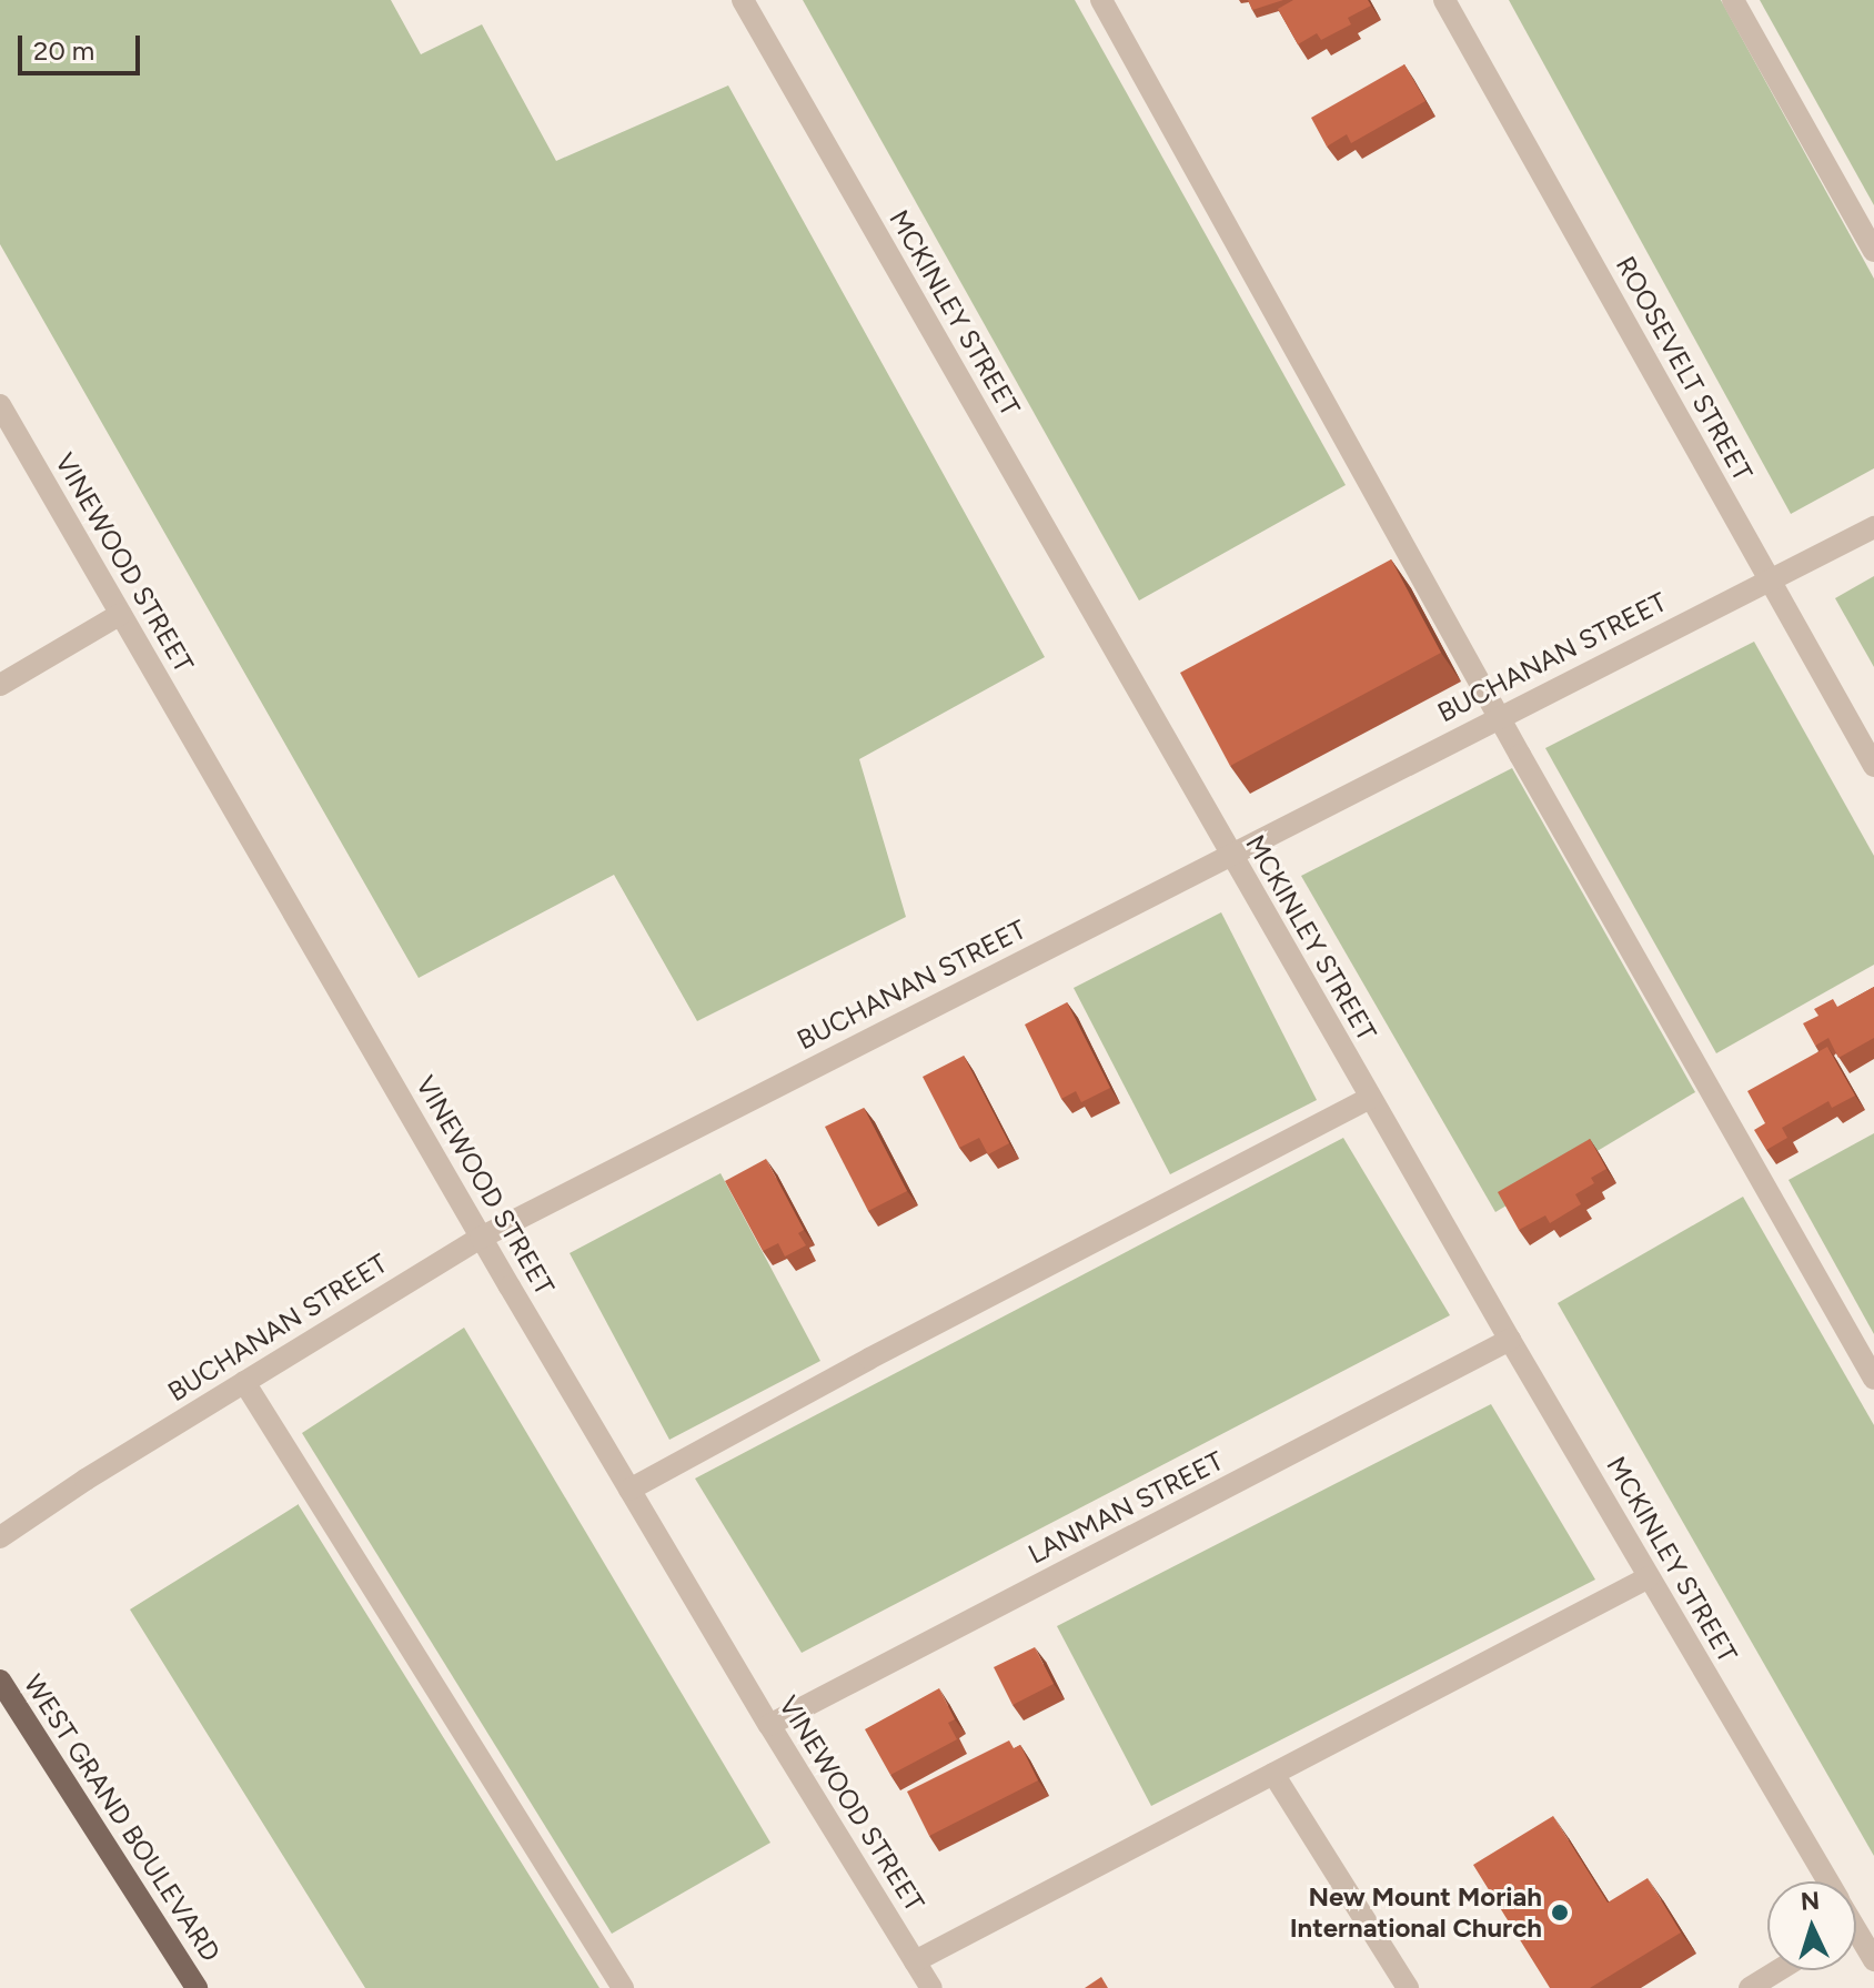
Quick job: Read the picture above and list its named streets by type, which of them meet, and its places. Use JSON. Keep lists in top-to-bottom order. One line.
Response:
{"streets":{"main road":["WEST GRAND BOULEVARD"],"street":["MCKINLEY STREET","ROOSEVELT STREET","VINEWOOD STREET","BUCHANAN STREET","LANMAN STREET"]},"crossings":[["MCKINLEY STREET","BUCHANAN STREET"],["MCKINLEY STREET","LANMAN STREET"],["ROOSEVELT STREET","BUCHANAN STREET"],["VINEWOOD STREET","BUCHANAN STREET"],["VINEWOOD STREET","LANMAN STREET"]],"places":["New Mount Moriah International Church"],"scale_bar":"20 m","north":"top"}
